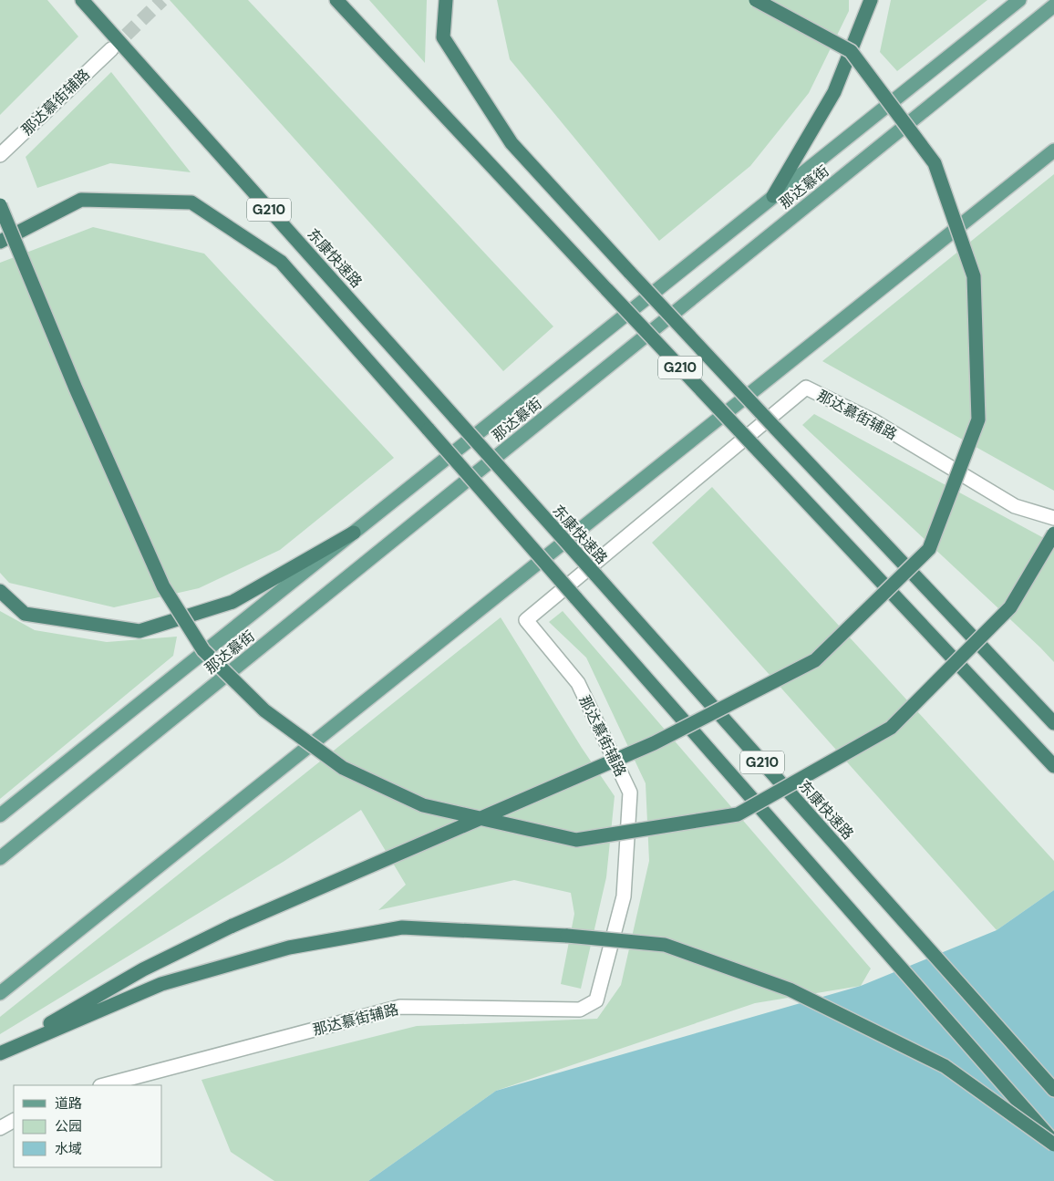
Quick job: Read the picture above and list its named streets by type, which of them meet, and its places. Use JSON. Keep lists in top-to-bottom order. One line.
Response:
{"streets":{"highway":["G210","东康快速路"],"main road":["那达慕街"],"street":["那达慕街辅路"]},"legend":["道路","公园","水域"]}
